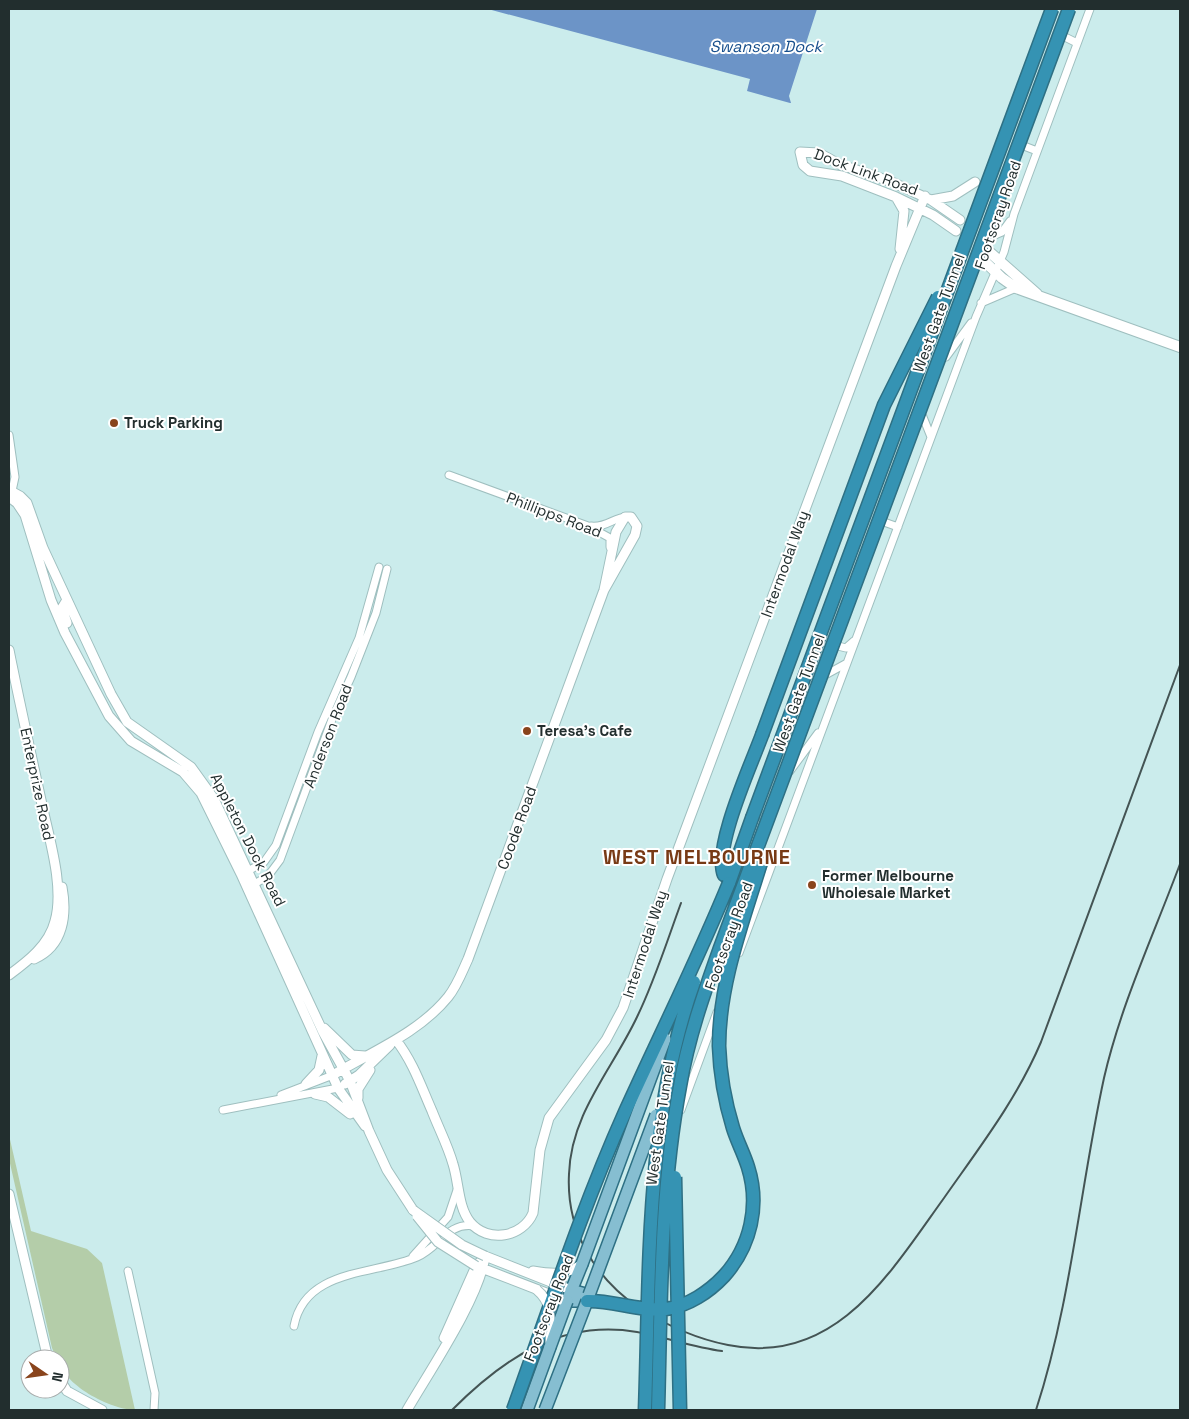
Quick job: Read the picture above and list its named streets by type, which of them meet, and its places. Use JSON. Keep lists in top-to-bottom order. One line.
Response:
{"streets":{"highway":["West Gate Tunnel"],"main road":["Footscray Road","Appleton Dock Road"],"street":["Dock Link Road","Phillipps Road","Intermodal Way","Anderson Road","Enterprize Road","Coode Road"]},"crossings":[["Dock Link Road","Intermodal Way"],["Footscray Road","West Gate Tunnel"],["Footscray Road","Appleton Dock Road"],["Phillipps Road","Coode Road"],["Anderson Road","Appleton Dock Road"],["Coode Road","Appleton Dock Road"]],"districts":["WEST MELBOURNE"],"water":["Swanson Dock"],"places":["Truck Parking","Teresa's Cafe","Former Melbourne Wholesale Market"],"north":"right"}
